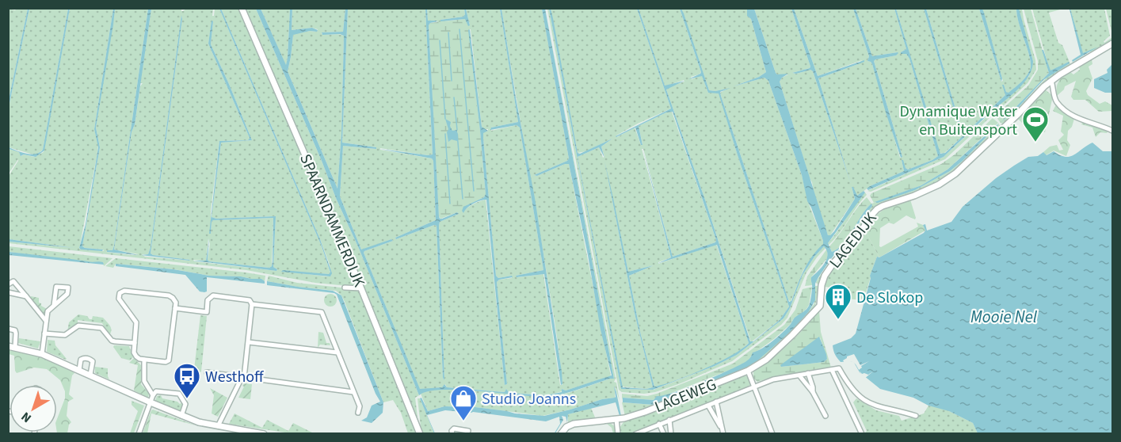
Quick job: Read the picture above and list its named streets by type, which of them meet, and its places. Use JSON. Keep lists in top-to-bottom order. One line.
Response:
{"streets":{"street":["SPAARNDAMMERDIJK","LAGEDIJK","LAGEWEG"]},"crossings":[["LAGEDIJK","LAGEWEG"]],"water":["Mooie Nel"],"places":{"sports":["Dynamique Water en Buitensport"],"building":["De Slokop"],"bus stop":["Westhoff"],"shop":["Studio Joanns"]},"north":"bottom left"}
